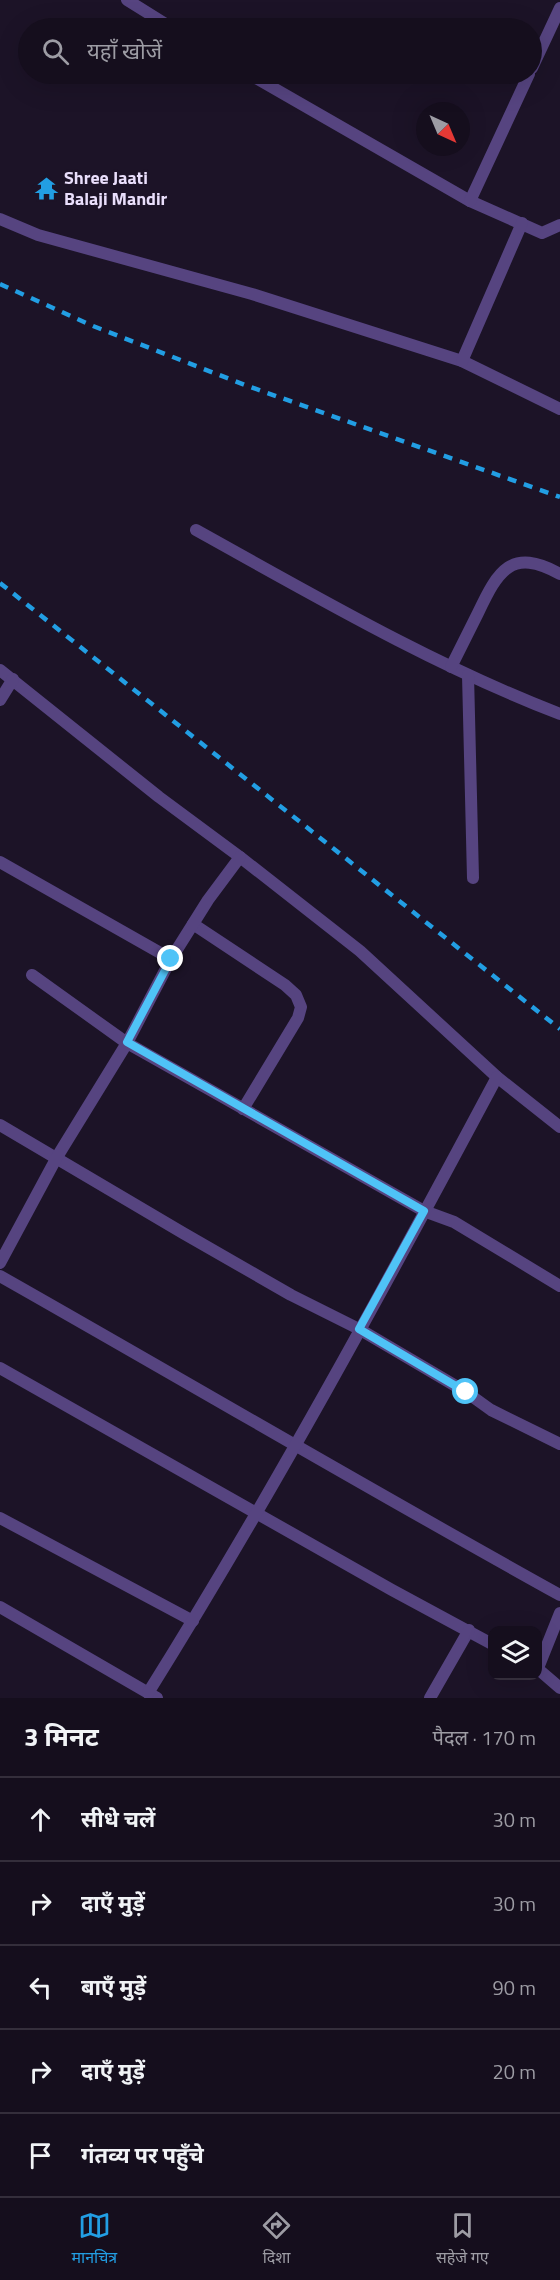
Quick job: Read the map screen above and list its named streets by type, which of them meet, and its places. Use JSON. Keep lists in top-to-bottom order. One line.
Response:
{"places":{"temple":["Shree Jaati Balaji Mandir"]},"north":"bottom right","page":{"search":"यहाँ खोजें","heading":["3 मिनट","पैदल · 170 m"],"list":[["सीधे चलें","30 m"],["दाएँ मुड़ें","30 m"],["बाएँ मुड़ें","90 m"],["दाएँ मुड़ें","20 m"],"गंतव्य पर पहुँचे"],"nav":["मानचित्र","दिशा","सहेजे गए"]}}
